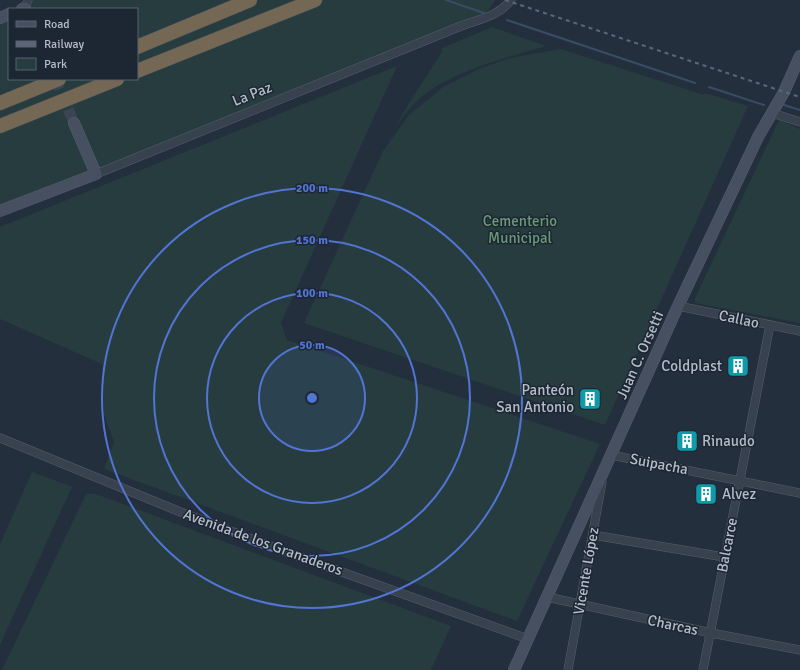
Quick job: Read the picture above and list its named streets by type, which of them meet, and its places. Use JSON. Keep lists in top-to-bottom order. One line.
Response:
{"streets":{"street":["La Paz","Callao","Juan C. Orsetti","Suipacha","Avenida de los Granaderos","Balcarce","Vicente López","Charcas"]},"crossings":[["Callao","Juan C. Orsetti"],["Callao","Balcarce"],["Juan C. Orsetti","Suipacha"],["Juan C. Orsetti","Avenida de los Granaderos"],["Juan C. Orsetti","Vicente López"],["Juan C. Orsetti","Charcas"],["Suipacha","Balcarce"],["Balcarce","Charcas"],["Vicente López","Charcas"]],"parks":["Cementerio Municipal"],"places":{"building":["Coldplast","Panteón San Antonio","Rinaudo","Alvez"]},"legend":["Road","Railway","Park"],"rings":["200 m","150 m","100 m","50 m"]}
